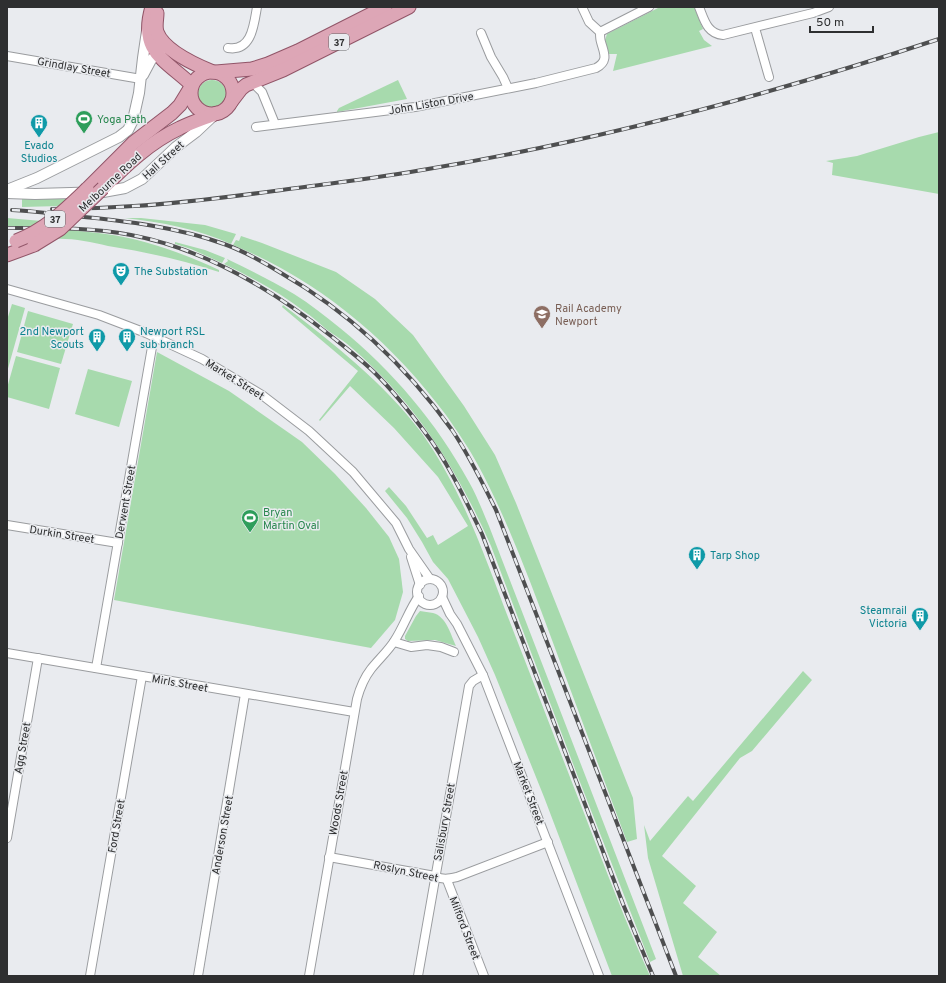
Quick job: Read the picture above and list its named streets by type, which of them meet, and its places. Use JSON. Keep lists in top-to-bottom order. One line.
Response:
{"streets":{"main road":["37","Melbourne Road"],"street":["Grindlay Street","John Liston Drive","Hall Street","Market Street","Derwent Street","Durkin Street","Mirls Street","Agg Street","Woods Street","Salisbury Street","Ford Street","Anderson Street","Roslyn Street","Milford Street"]},"crossings":[["37","Hall Street"],["37","Melbourne Road"],["Grindlay Street","Hall Street"],["Hall Street","Melbourne Road"],["Market Street","Derwent Street"],["Market Street","Woods Street"],["Market Street","Salisbury Street"],["Market Street","Roslyn Street"],["Derwent Street","Durkin Street"],["Derwent Street","Mirls Street"],["Mirls Street","Agg Street"],["Mirls Street","Woods Street"],["Mirls Street","Ford Street"],["Mirls Street","Anderson Street"],["Woods Street","Roslyn Street"],["Salisbury Street","Roslyn Street"],["Roslyn Street","Milford Street"]],"places":{"sports":["Yoga Path","Bryan Martin Oval"],"building":["Evado Studios","2nd Newport Scouts","Newport RSL sub branch","Tarp Shop","Steamrail Victoria"],"theatre":["The Substation"],"school or university":["Rail Academy Newport"]},"scale_bar":"50 m"}
